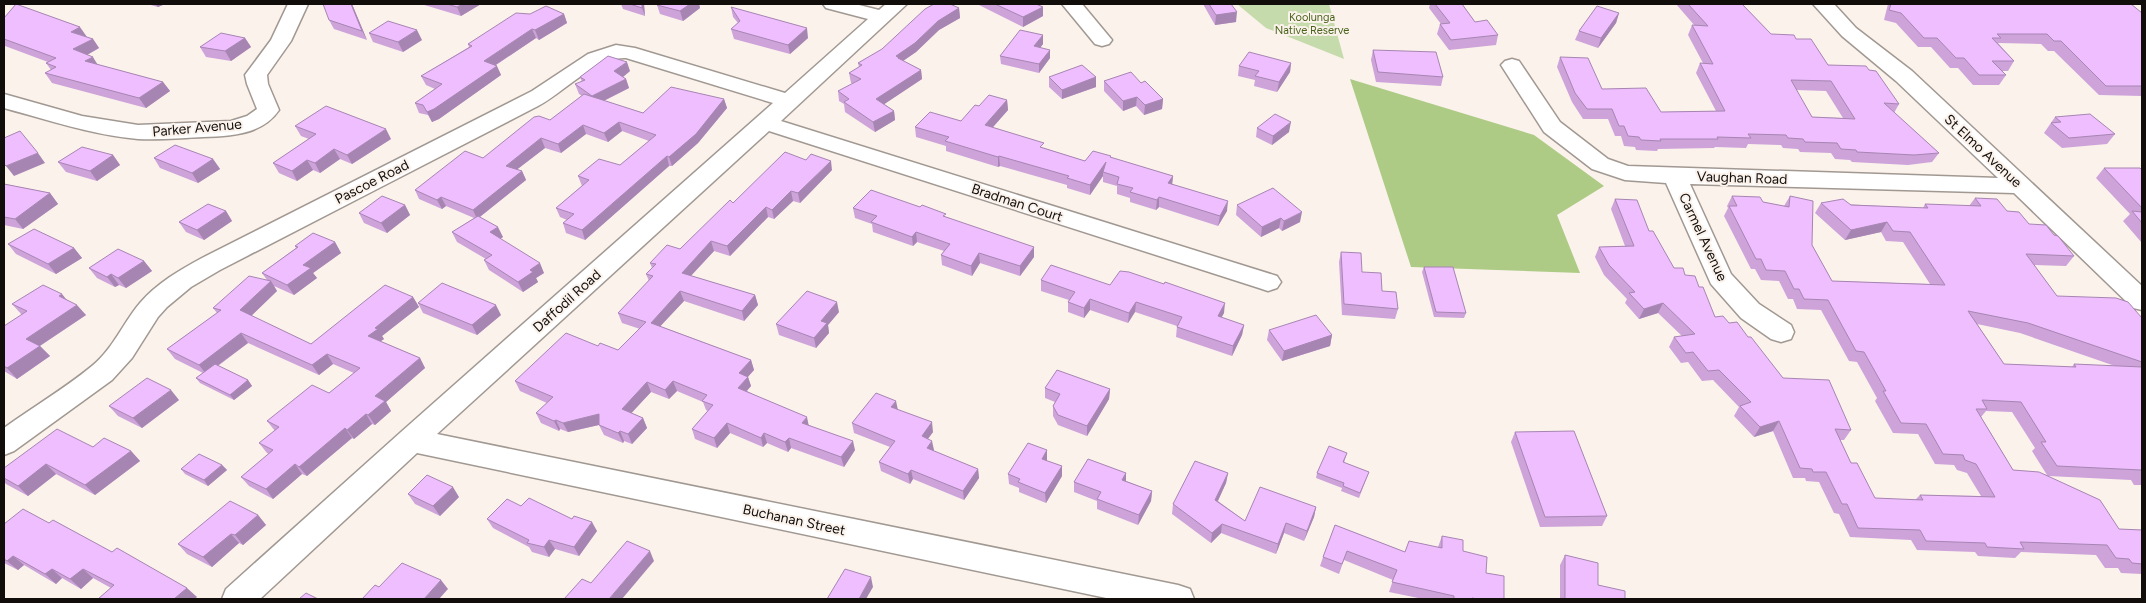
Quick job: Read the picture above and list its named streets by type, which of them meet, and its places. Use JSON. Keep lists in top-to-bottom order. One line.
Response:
{"streets":{"street":["Parker Avenue","St Elmo Avenue","Vaughan Road","Pascoe Road","Bradman Court","Carmel Avenue","Daffodil Road","Buchanan Street"]},"crossings":[["St Elmo Avenue","Vaughan Road"],["Vaughan Road","Carmel Avenue"],["Pascoe Road","Daffodil Road"],["Bradman Court","Daffodil Road"],["Daffodil Road","Buchanan Street"]],"parks":["Koolunga Native Reserve"]}
